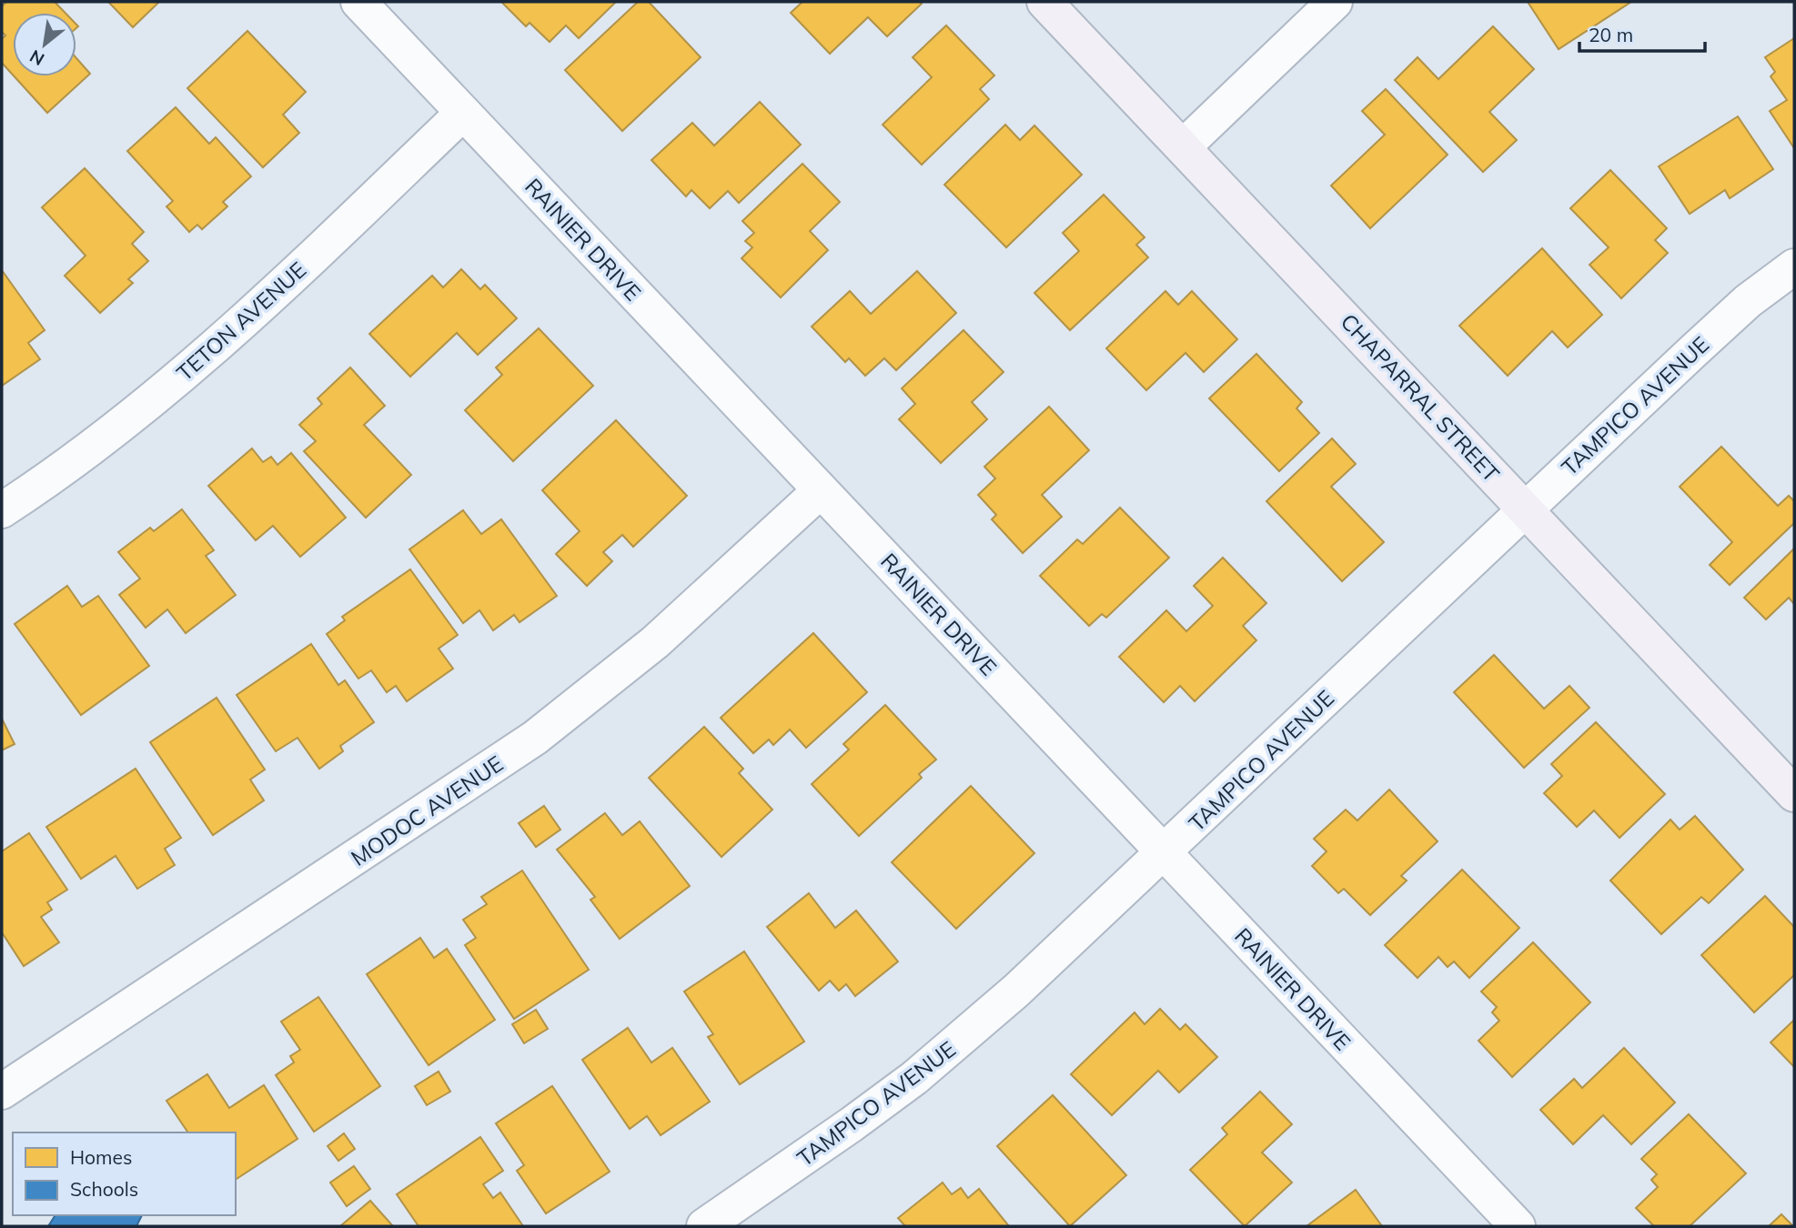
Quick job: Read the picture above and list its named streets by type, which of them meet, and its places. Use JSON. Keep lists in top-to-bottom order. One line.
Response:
{"streets":{"street":["RAINIER DRIVE","TETON AVENUE","CHAPARRAL STREET","TAMPICO AVENUE","MODOC AVENUE"]},"crossings":[["RAINIER DRIVE","TETON AVENUE"],["RAINIER DRIVE","TAMPICO AVENUE"],["RAINIER DRIVE","MODOC AVENUE"],["CHAPARRAL STREET","TAMPICO AVENUE"]],"legend":["Homes","Schools"],"scale_bar":"20 m","north":"bottom left"}
